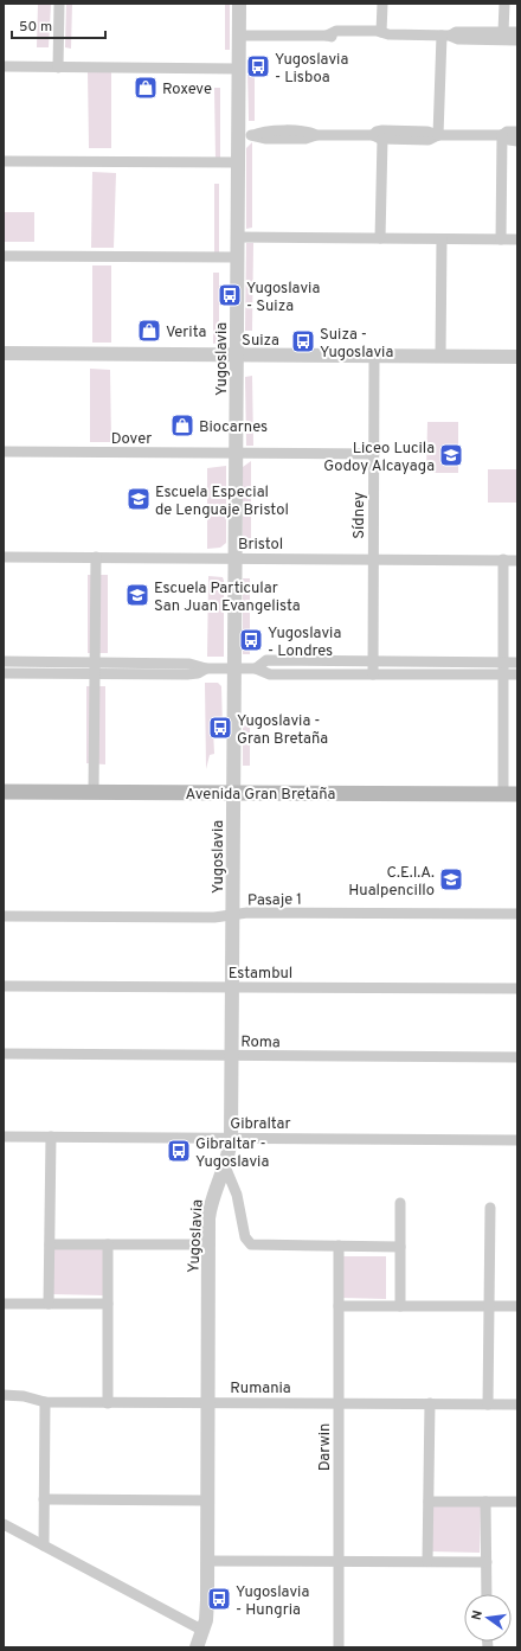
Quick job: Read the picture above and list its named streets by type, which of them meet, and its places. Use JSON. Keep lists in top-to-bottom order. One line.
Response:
{"streets":{"main road":["Avenida Gran Bretaña"],"street":["Suiza","Yugoslavia","Dover","Sídney","Bristol","Pasaje 1","Estambul","Roma","Gibraltar","Rumania","Darwin"]},"crossings":[["Suiza","Yugoslavia"],["Suiza","Sídney"],["Yugoslavia","Dover"],["Yugoslavia","Bristol"],["Yugoslavia","Avenida Gran Bretaña"],["Yugoslavia","Pasaje 1"],["Yugoslavia","Estambul"],["Yugoslavia","Roma"],["Yugoslavia","Gibraltar"],["Yugoslavia","Rumania"],["Dover","Sídney"],["Sídney","Bristol"],["Rumania","Darwin"]],"places":{"bus stop":["Yugoslavia - Lisboa","Yugoslavia - Suiza","Suiza - Yugoslavia","Yugoslavia - Londres","Yugoslavia - Gran Bretaña","Gibraltar - Yugoslavia","Yugoslavia - Hungria"],"shop":["Roxeve","Verita","Biocarnes"],"school or university":["Liceo Lucila Godoy Alcayaga","Escuela Especial de Lenguaje Bristol","Escuela Particular San Juan Evangelista","C.E.I.A. Hualpencillo"]},"scale_bar":"50 m","north":"left"}
